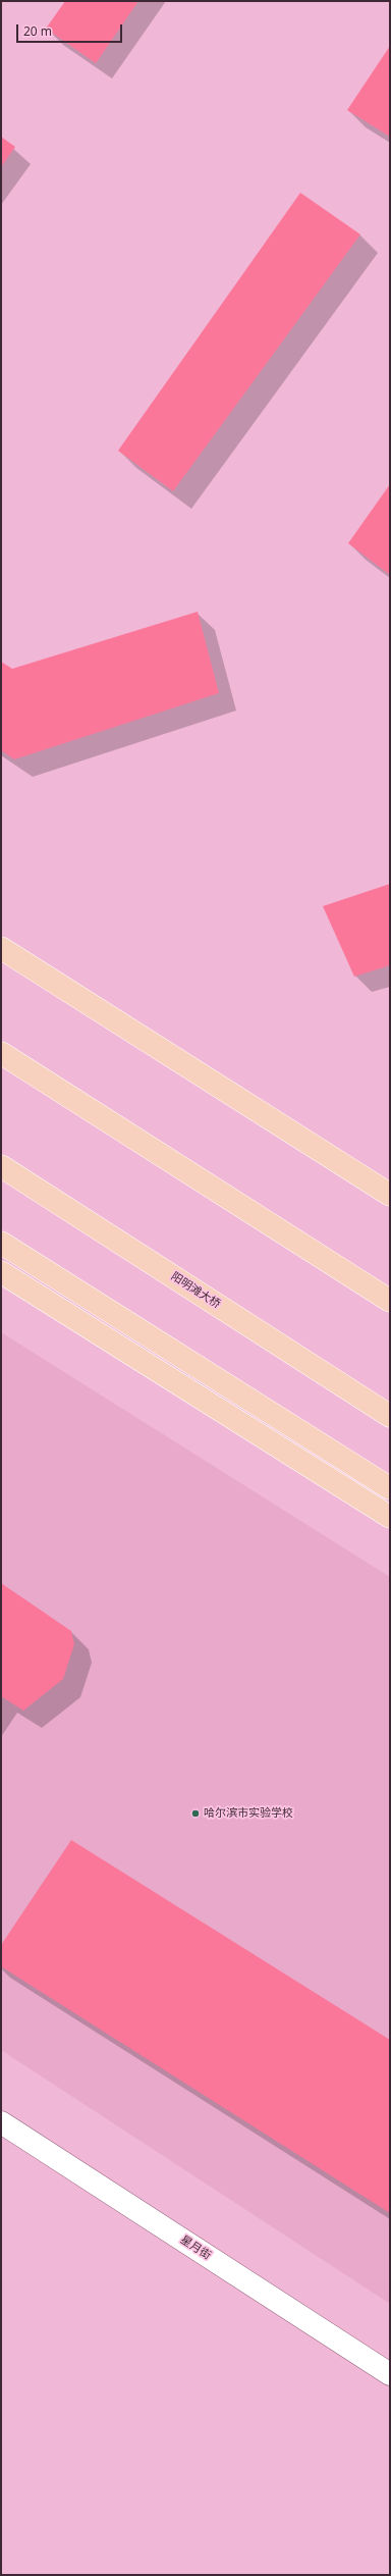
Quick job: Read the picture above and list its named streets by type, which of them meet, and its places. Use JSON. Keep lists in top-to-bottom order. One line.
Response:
{"streets":{"highway":["阳明滩大桥"],"street":["星月街"]},"places":["哈尔滨市实验学校"],"scale_bar":"20 m"}
